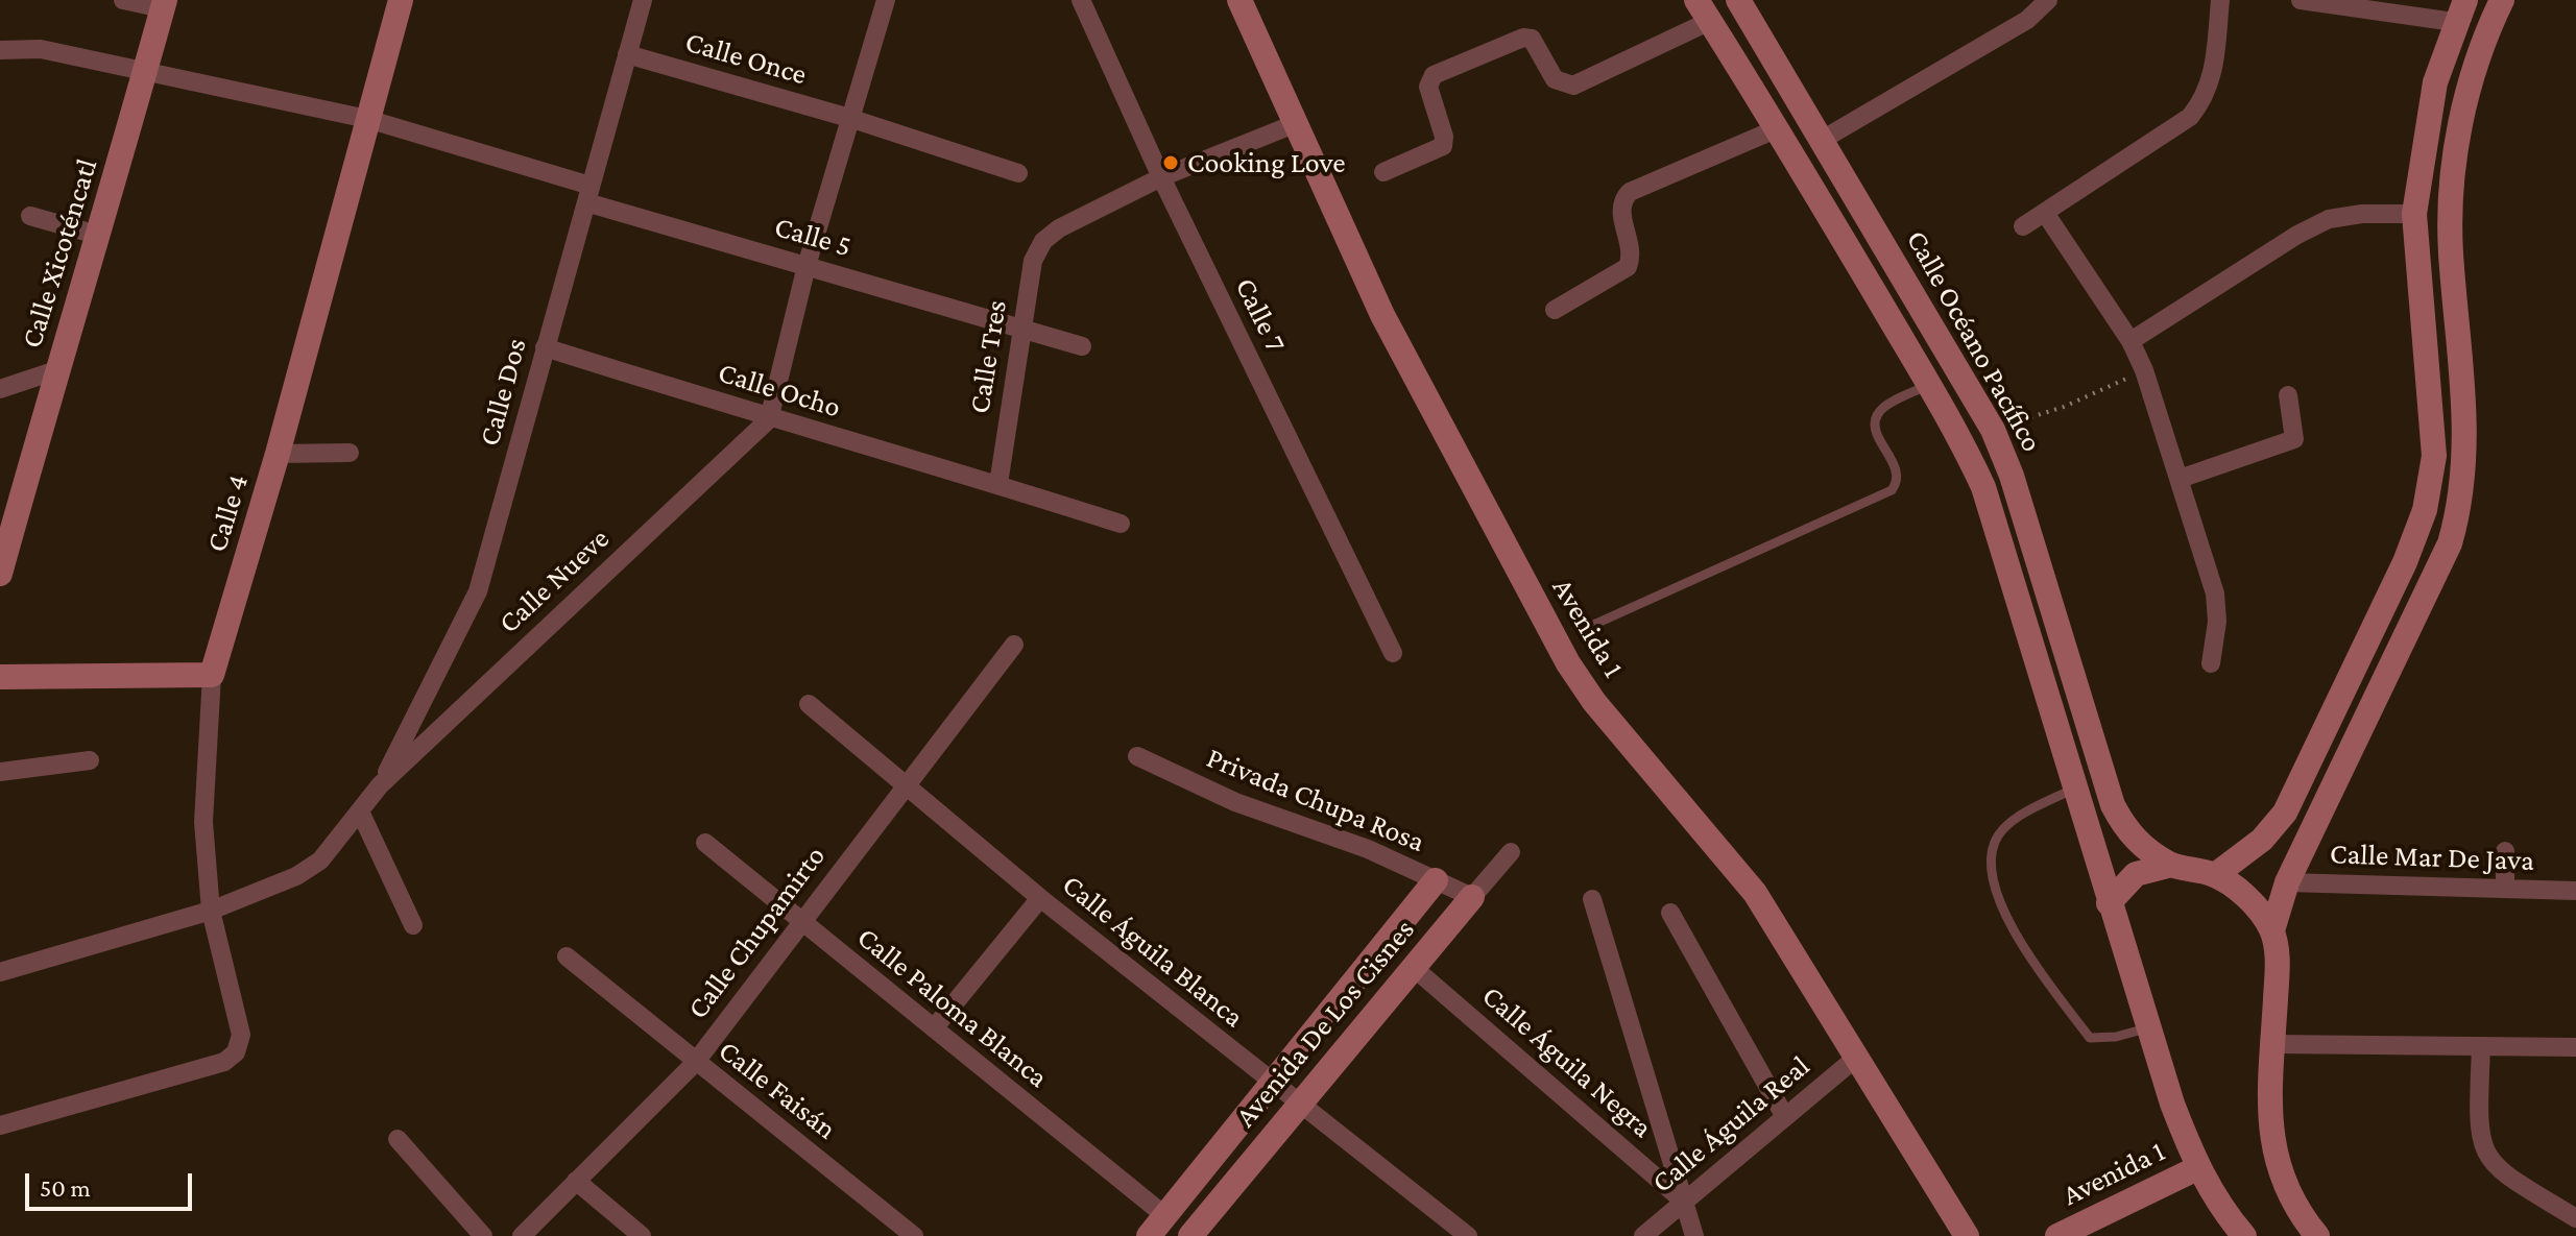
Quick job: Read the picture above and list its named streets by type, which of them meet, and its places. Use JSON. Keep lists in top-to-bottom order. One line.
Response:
{"streets":{"street":["Calle Once","Calle 5","Calle Xicoténcatl","Calle 7","Calle Océano Pacífico","Calle Tres","Calle Ocho","Calle Dos","Calle 4","Calle Nueve","Avenida 1","Privada Chupa Rosa","Calle Mar De Java","Calle Chupamirto","Calle Águila Blanca","Calle Paloma Blanca","Avenida De Los Cisnes","Calle Águila Negra","Calle Faisán","Calle Águila Real"]},"crossings":[["Calle Once","Calle Dos"],["Calle 5","Calle Tres"],["Calle 5","Calle Dos"],["Calle 7","Calle Tres"],["Calle Océano Pacífico","Avenida 1"],["Calle Tres","Calle Ocho"],["Calle Ocho","Calle Dos"],["Calle Ocho","Calle Nueve"],["Calle Dos","Calle Nueve"],["Calle 4","Calle Nueve"],["Avenida 1","Calle Águila Real"],["Privada Chupa Rosa","Avenida De Los Cisnes"],["Calle Chupamirto","Calle Águila Blanca"],["Calle Chupamirto","Calle Paloma Blanca"],["Calle Chupamirto","Calle Faisán"],["Calle Águila Blanca","Avenida De Los Cisnes"],["Calle Paloma Blanca","Avenida De Los Cisnes"],["Avenida De Los Cisnes","Calle Águila Negra"],["Calle Águila Negra","Calle Águila Real"]],"places":["Cooking Love"],"scale_bar":"50 m"}
